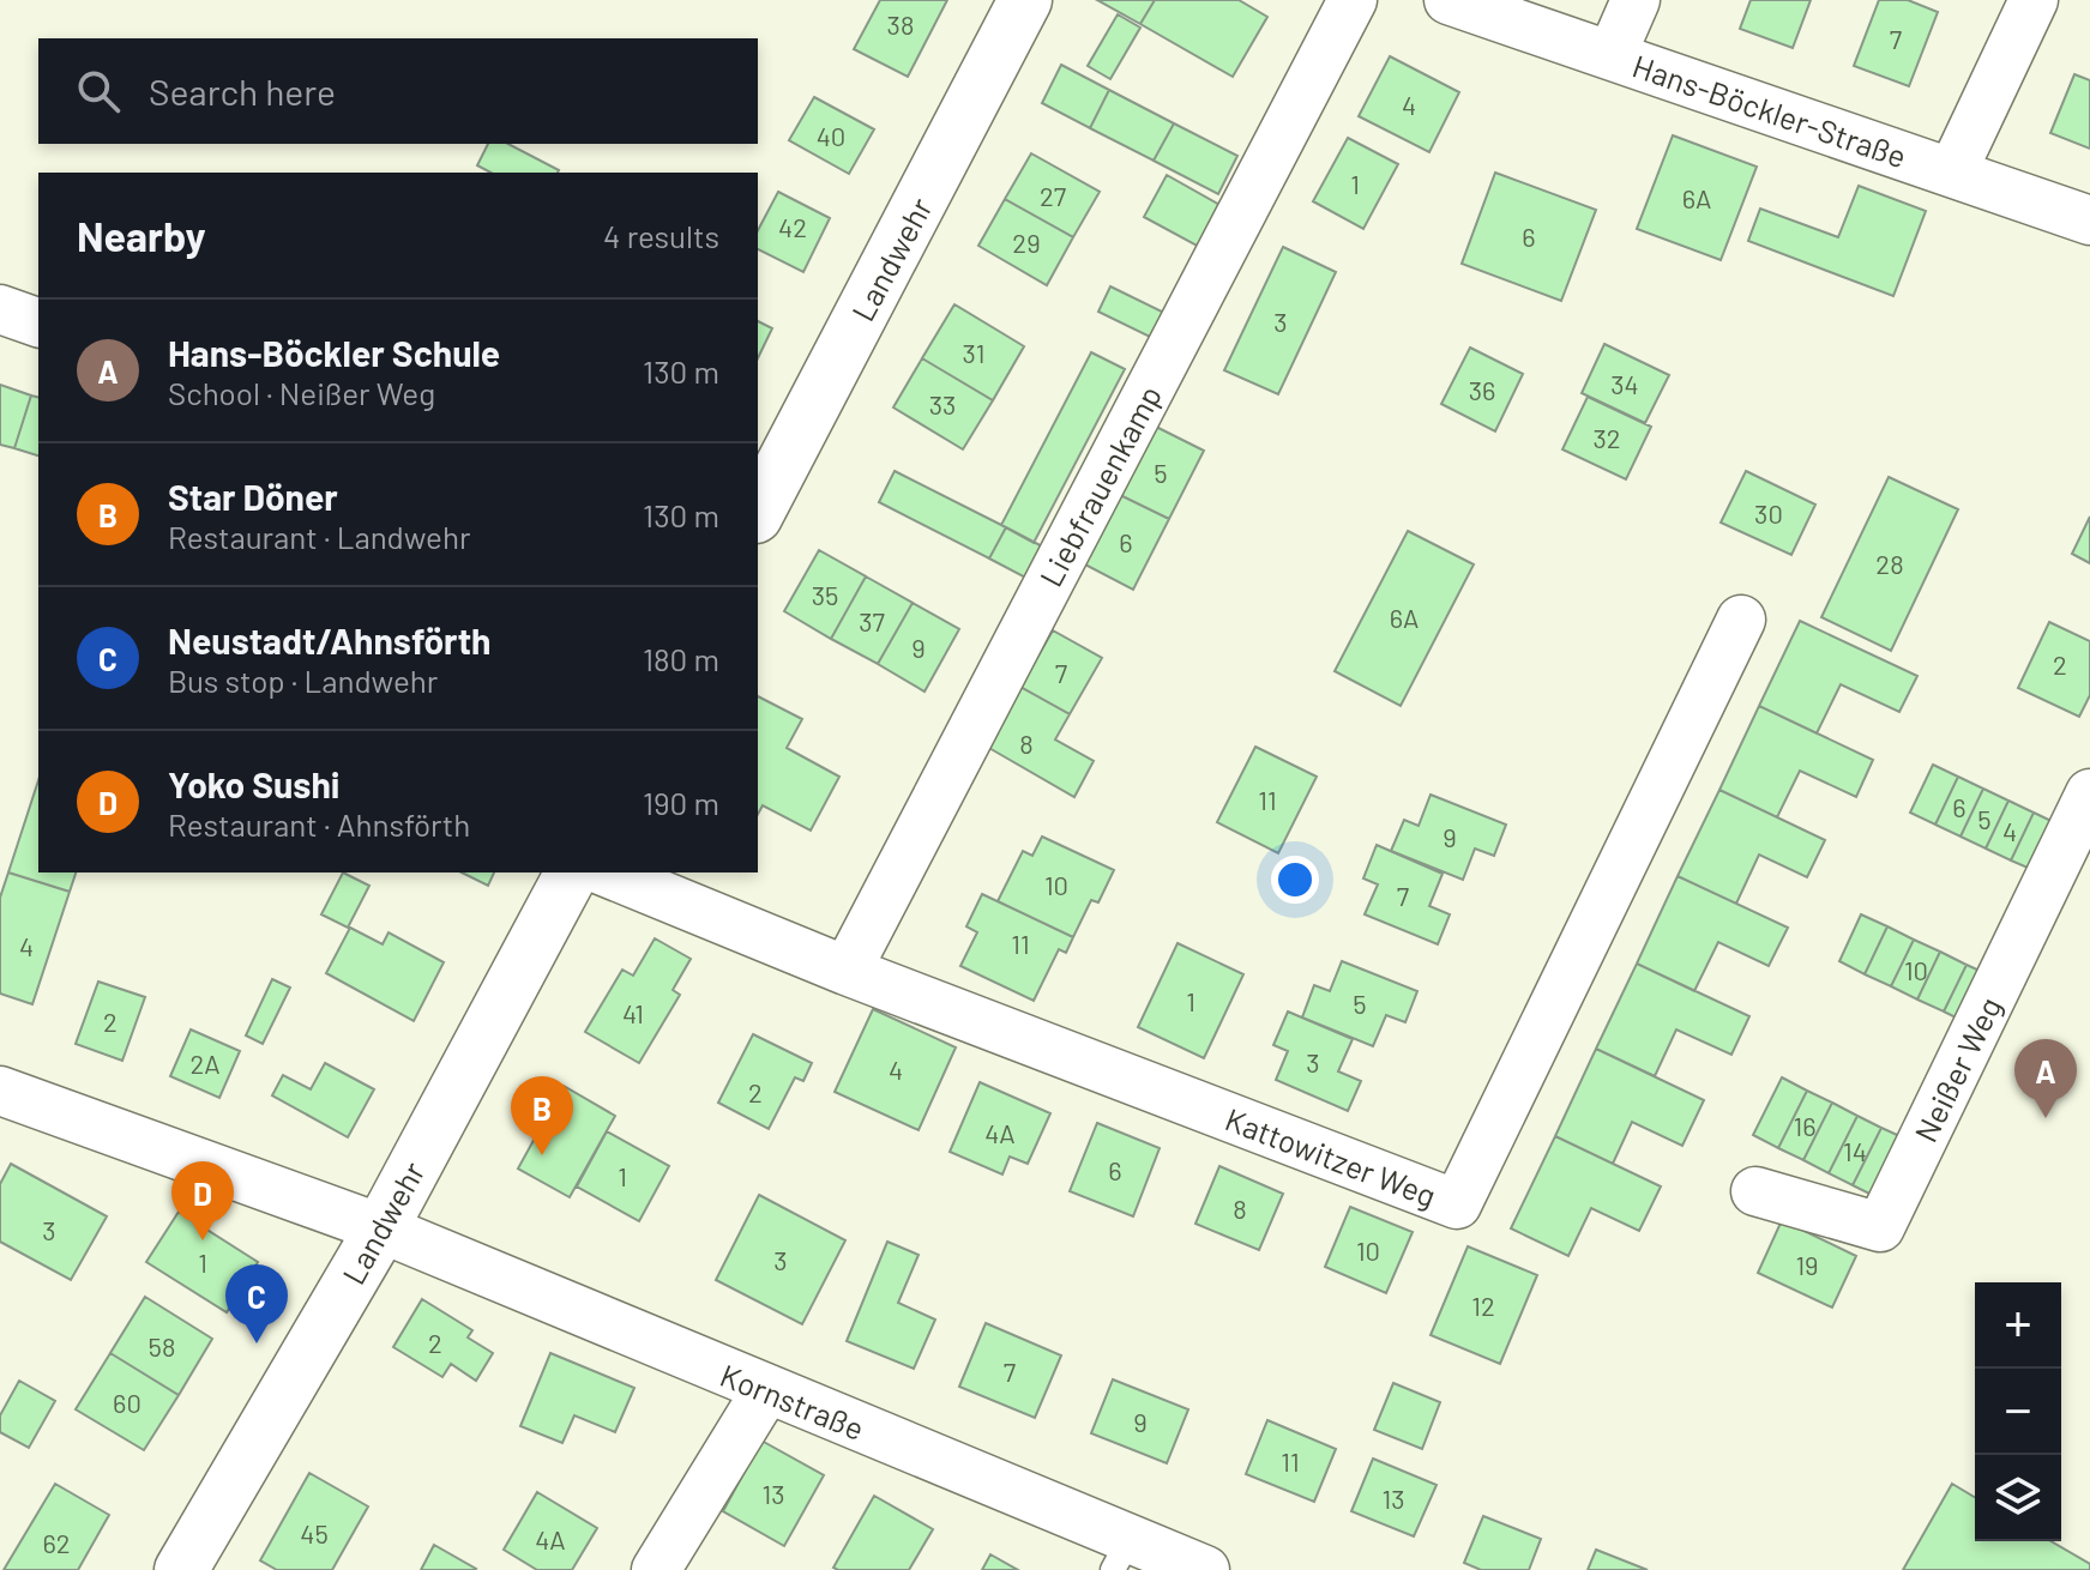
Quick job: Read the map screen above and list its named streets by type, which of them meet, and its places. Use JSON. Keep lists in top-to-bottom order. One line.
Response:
{"streets":{"street":["Hans-Böckler-Straße","Landwehr","Liebfrauenkamp","Neißer Weg","Kattowitzer Weg","Kornstraße"]},"crossings":[["Landwehr","Kornstraße"],["Liebfrauenkamp","Kattowitzer Weg"]],"house_numbers":["38","7","4","40","1","27","6A","42","6","29","3","31","34","36","33","32","5","30","6","28","35","6A","37","9","2","7","8","11","6","5","4","9","10","7","11","4","10","1","5","41","2","3","2A","4","2","16","4A","14","6","1","8","3","10","3","1","19","12","2","58","7","60","9","11","13","13","45","4A","62"],"page":{"search":"Search here","heading":["Nearby","4 results"],"list":[{"mark":"A","name":"Hans-Böckler Schule","note":"School · Neißer Weg","value":"130 m"},{"mark":"B","name":"Star Döner","note":"Restaurant · Landwehr","value":"130 m"},{"mark":"C","name":"Neustadt/Ahnsförth","note":"Bus stop · Landwehr","value":"180 m"},{"mark":"D","name":"Yoko Sushi","note":"Restaurant · Ahnsförth","value":"190 m"}],"pins":["A","B","D","C"],"map_buttons":["+","−"]}}
